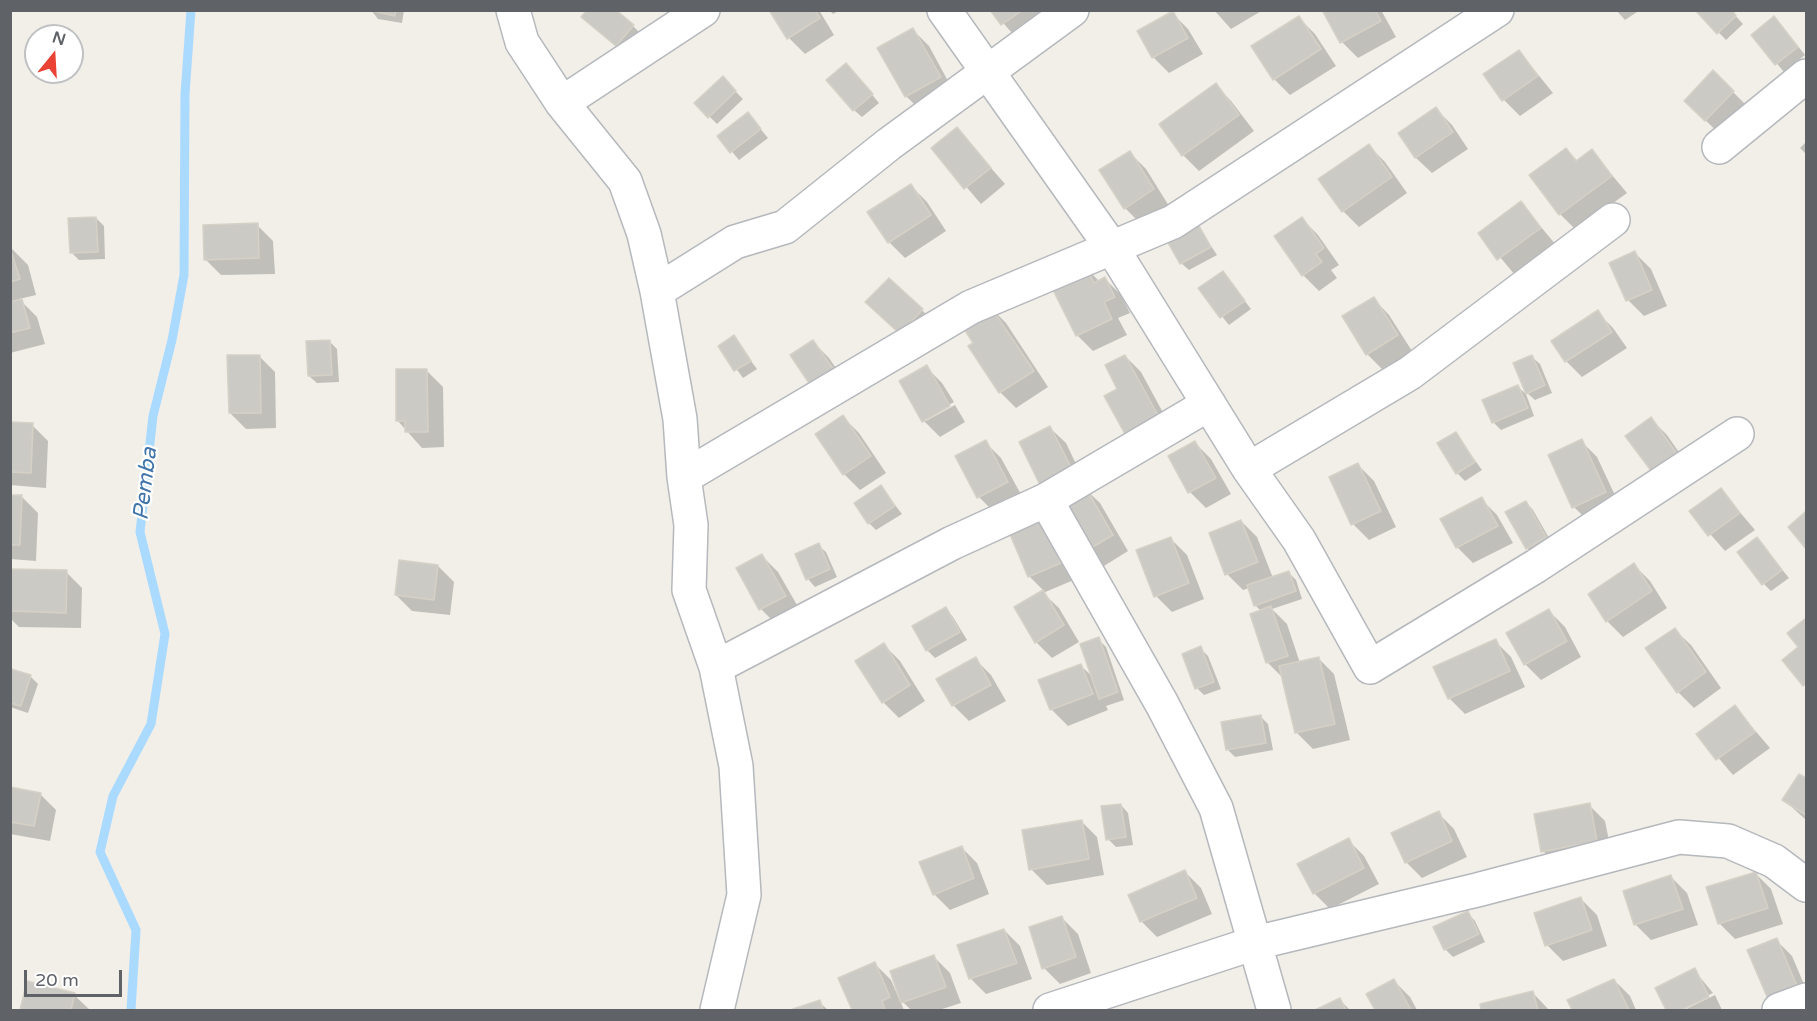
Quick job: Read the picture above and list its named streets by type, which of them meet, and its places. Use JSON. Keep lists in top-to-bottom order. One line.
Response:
{"water":["Pemba"],"scale_bar":"20 m","north":"top"}
